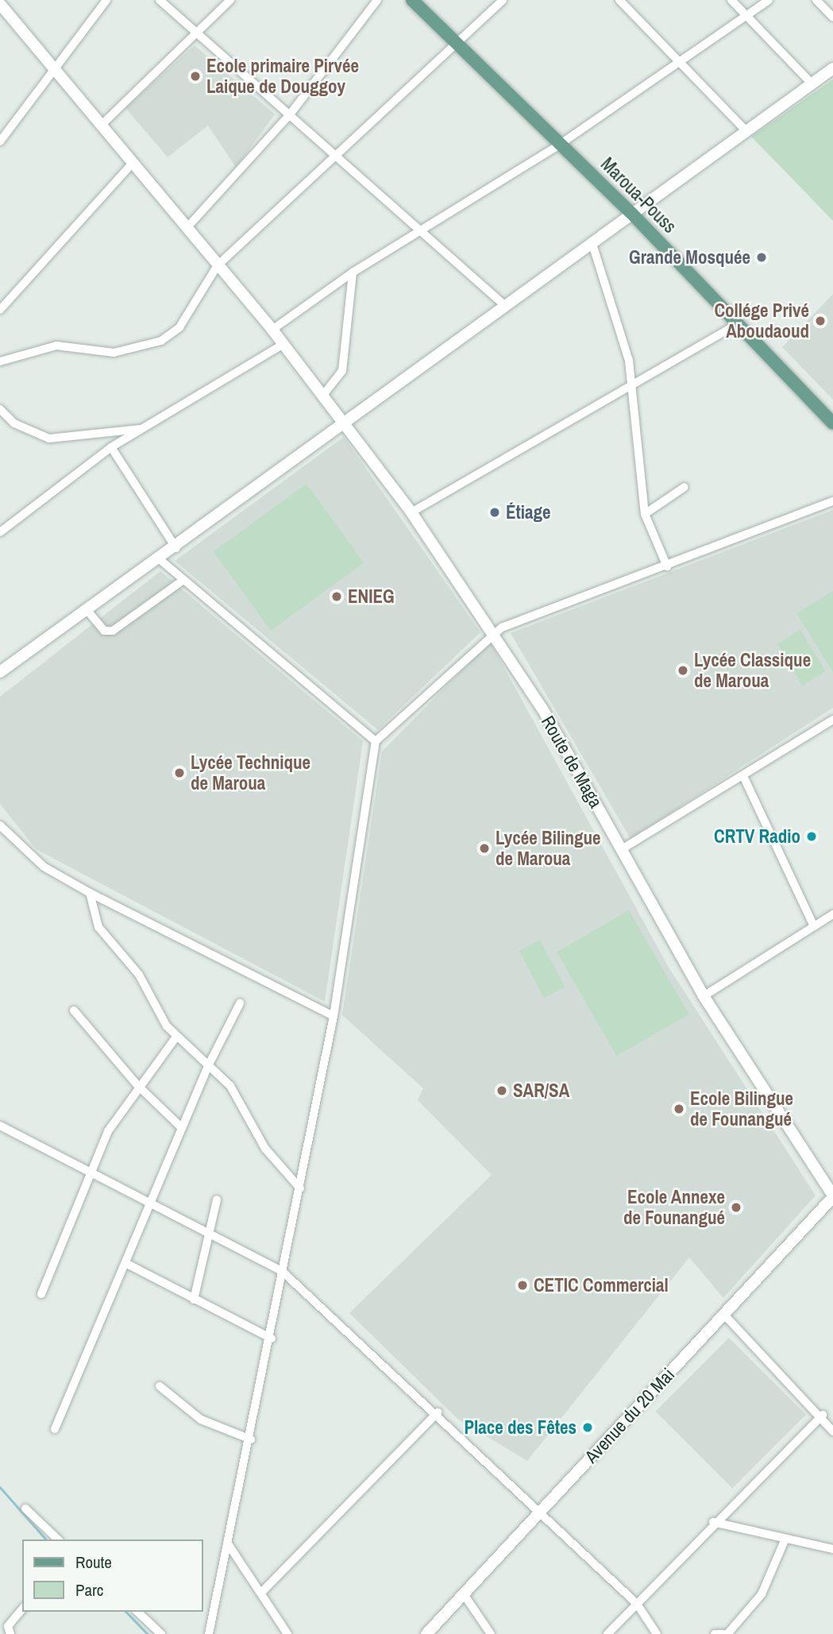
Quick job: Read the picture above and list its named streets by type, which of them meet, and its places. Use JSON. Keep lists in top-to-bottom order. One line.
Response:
{"streets":{"main road":["Maroua-Pouss","Route de Maga","Avenue du 20 Mai"]},"crossings":[["Route de Maga","Avenue du 20 Mai"]],"places":["Ecole primaire Pirvée Laique de Douggoy","Grande Mosquée","Collége Privé Aboudaoud","Étiage","ENIEG","Lycée Classique de Maroua","Lycée Technique de Maroua","CRTV Radio","Lycée Bilingue de Maroua","SAR/SA","Ecole Bilingue de Founangué","Ecole Annexe de Founangué","CETIC Commercial","Place des Fêtes"],"legend":["Route","Parc"]}
